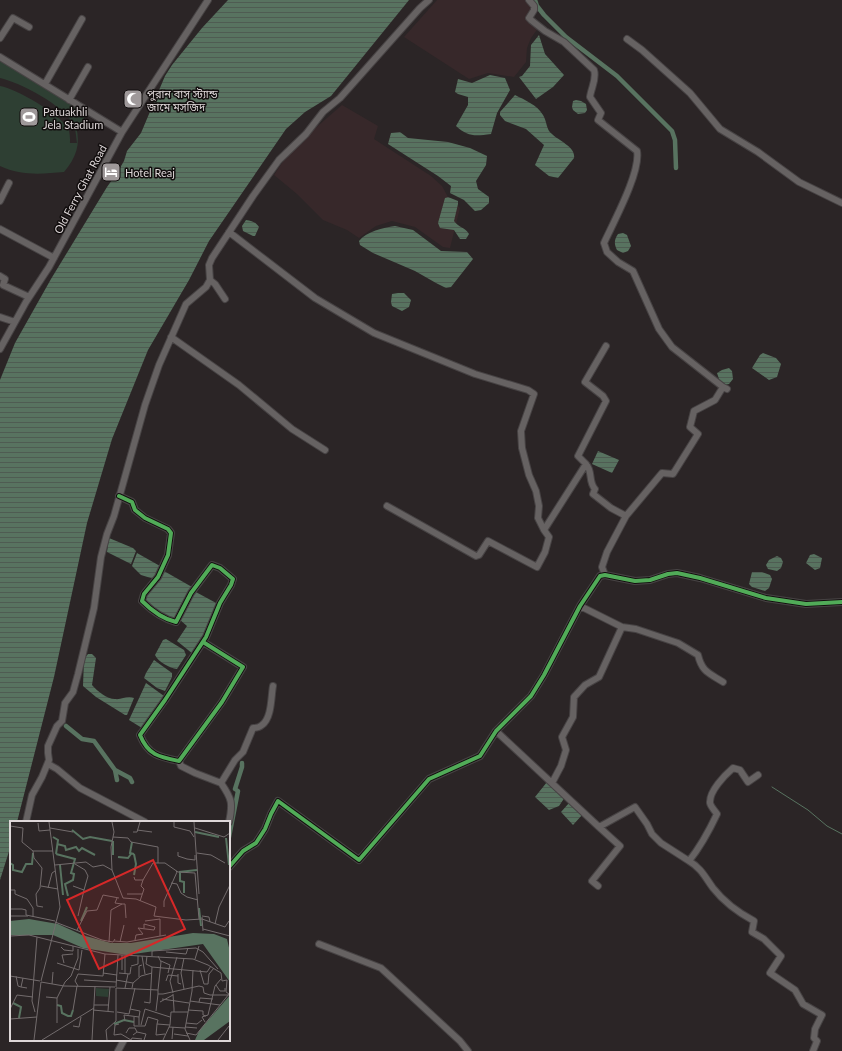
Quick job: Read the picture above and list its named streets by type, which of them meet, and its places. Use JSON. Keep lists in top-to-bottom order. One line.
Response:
{"streets":{"street":["Old Ferry Ghat Road"]},"places":{"mosque":["পুরান বাস স্ট্যান্ড জামে মসজিদ"],"sports":["Patuakhli Jela Stadium"],"hotel":["Hotel Reaj"]}}
